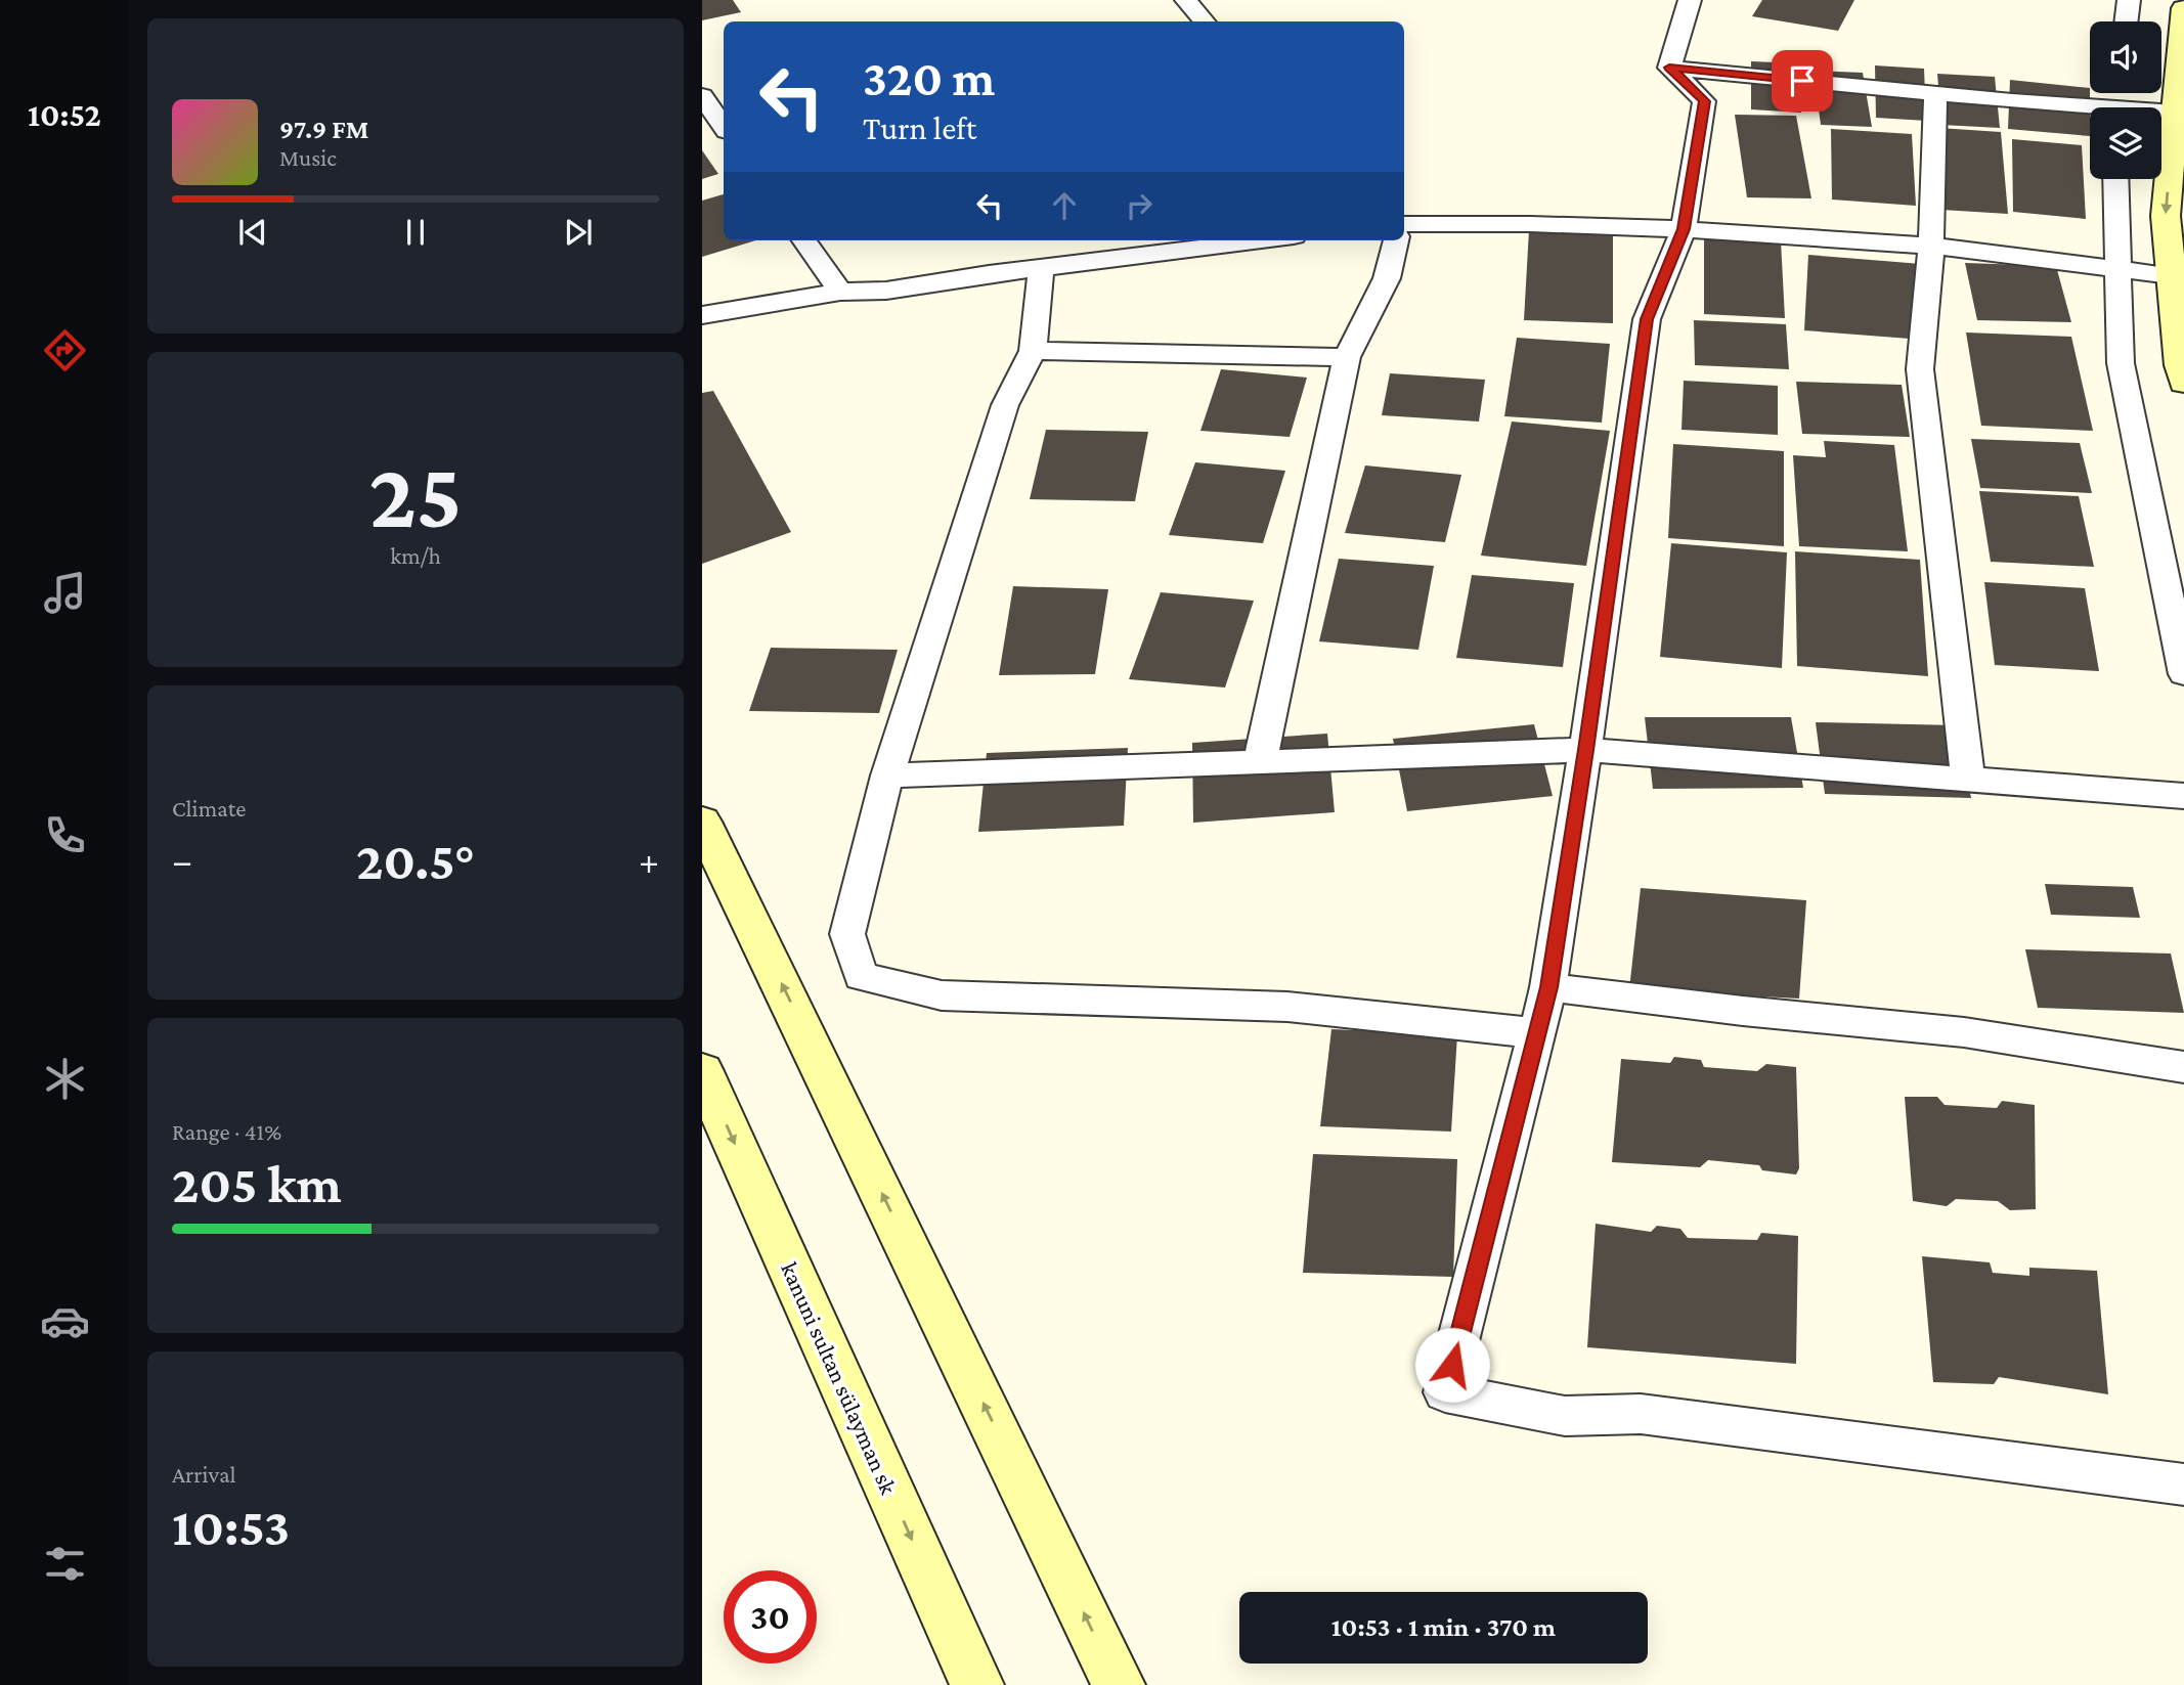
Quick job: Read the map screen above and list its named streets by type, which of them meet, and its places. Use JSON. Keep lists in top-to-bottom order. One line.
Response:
{"streets":{"main road":["kanuni sultan sülayman sk"]},"page":{"tabs":"10:52","turn":["320 m","Turn left"],"song":["97.9 FM","Music"],"tile":[["25","km/h"],"Climate",["Range · 41%","205 km"],["Arrival","10:53"]],"heat":["−","20.5°","+"],"limit":"30","trip":"10:53 · 1 min · 370 m"}}
